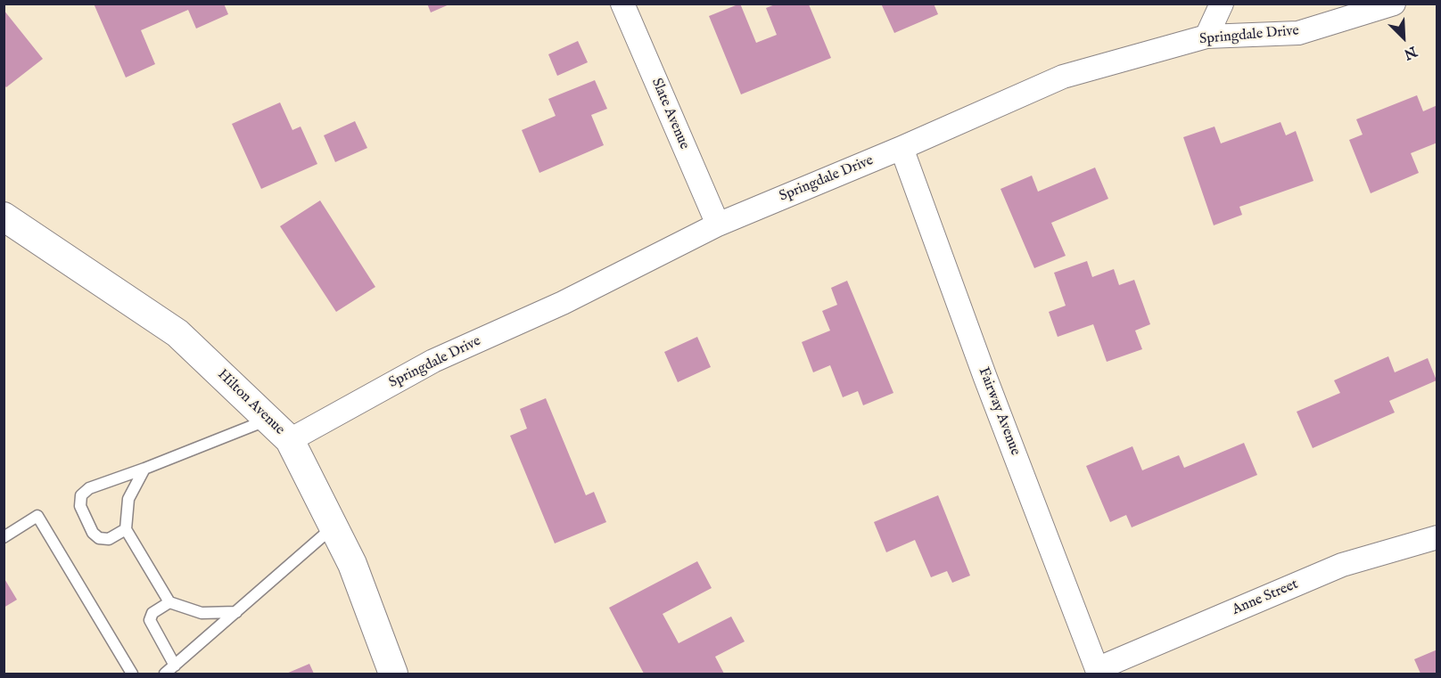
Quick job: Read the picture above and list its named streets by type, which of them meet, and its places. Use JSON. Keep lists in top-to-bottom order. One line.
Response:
{"streets":{"street":["Springdale Drive","Slate Avenue","Hilton Avenue","Fairway Avenue","Anne Street"]},"crossings":[["Springdale Drive","Slate Avenue"],["Springdale Drive","Hilton Avenue"],["Springdale Drive","Fairway Avenue"],["Fairway Avenue","Anne Street"]],"north":"bottom right"}
